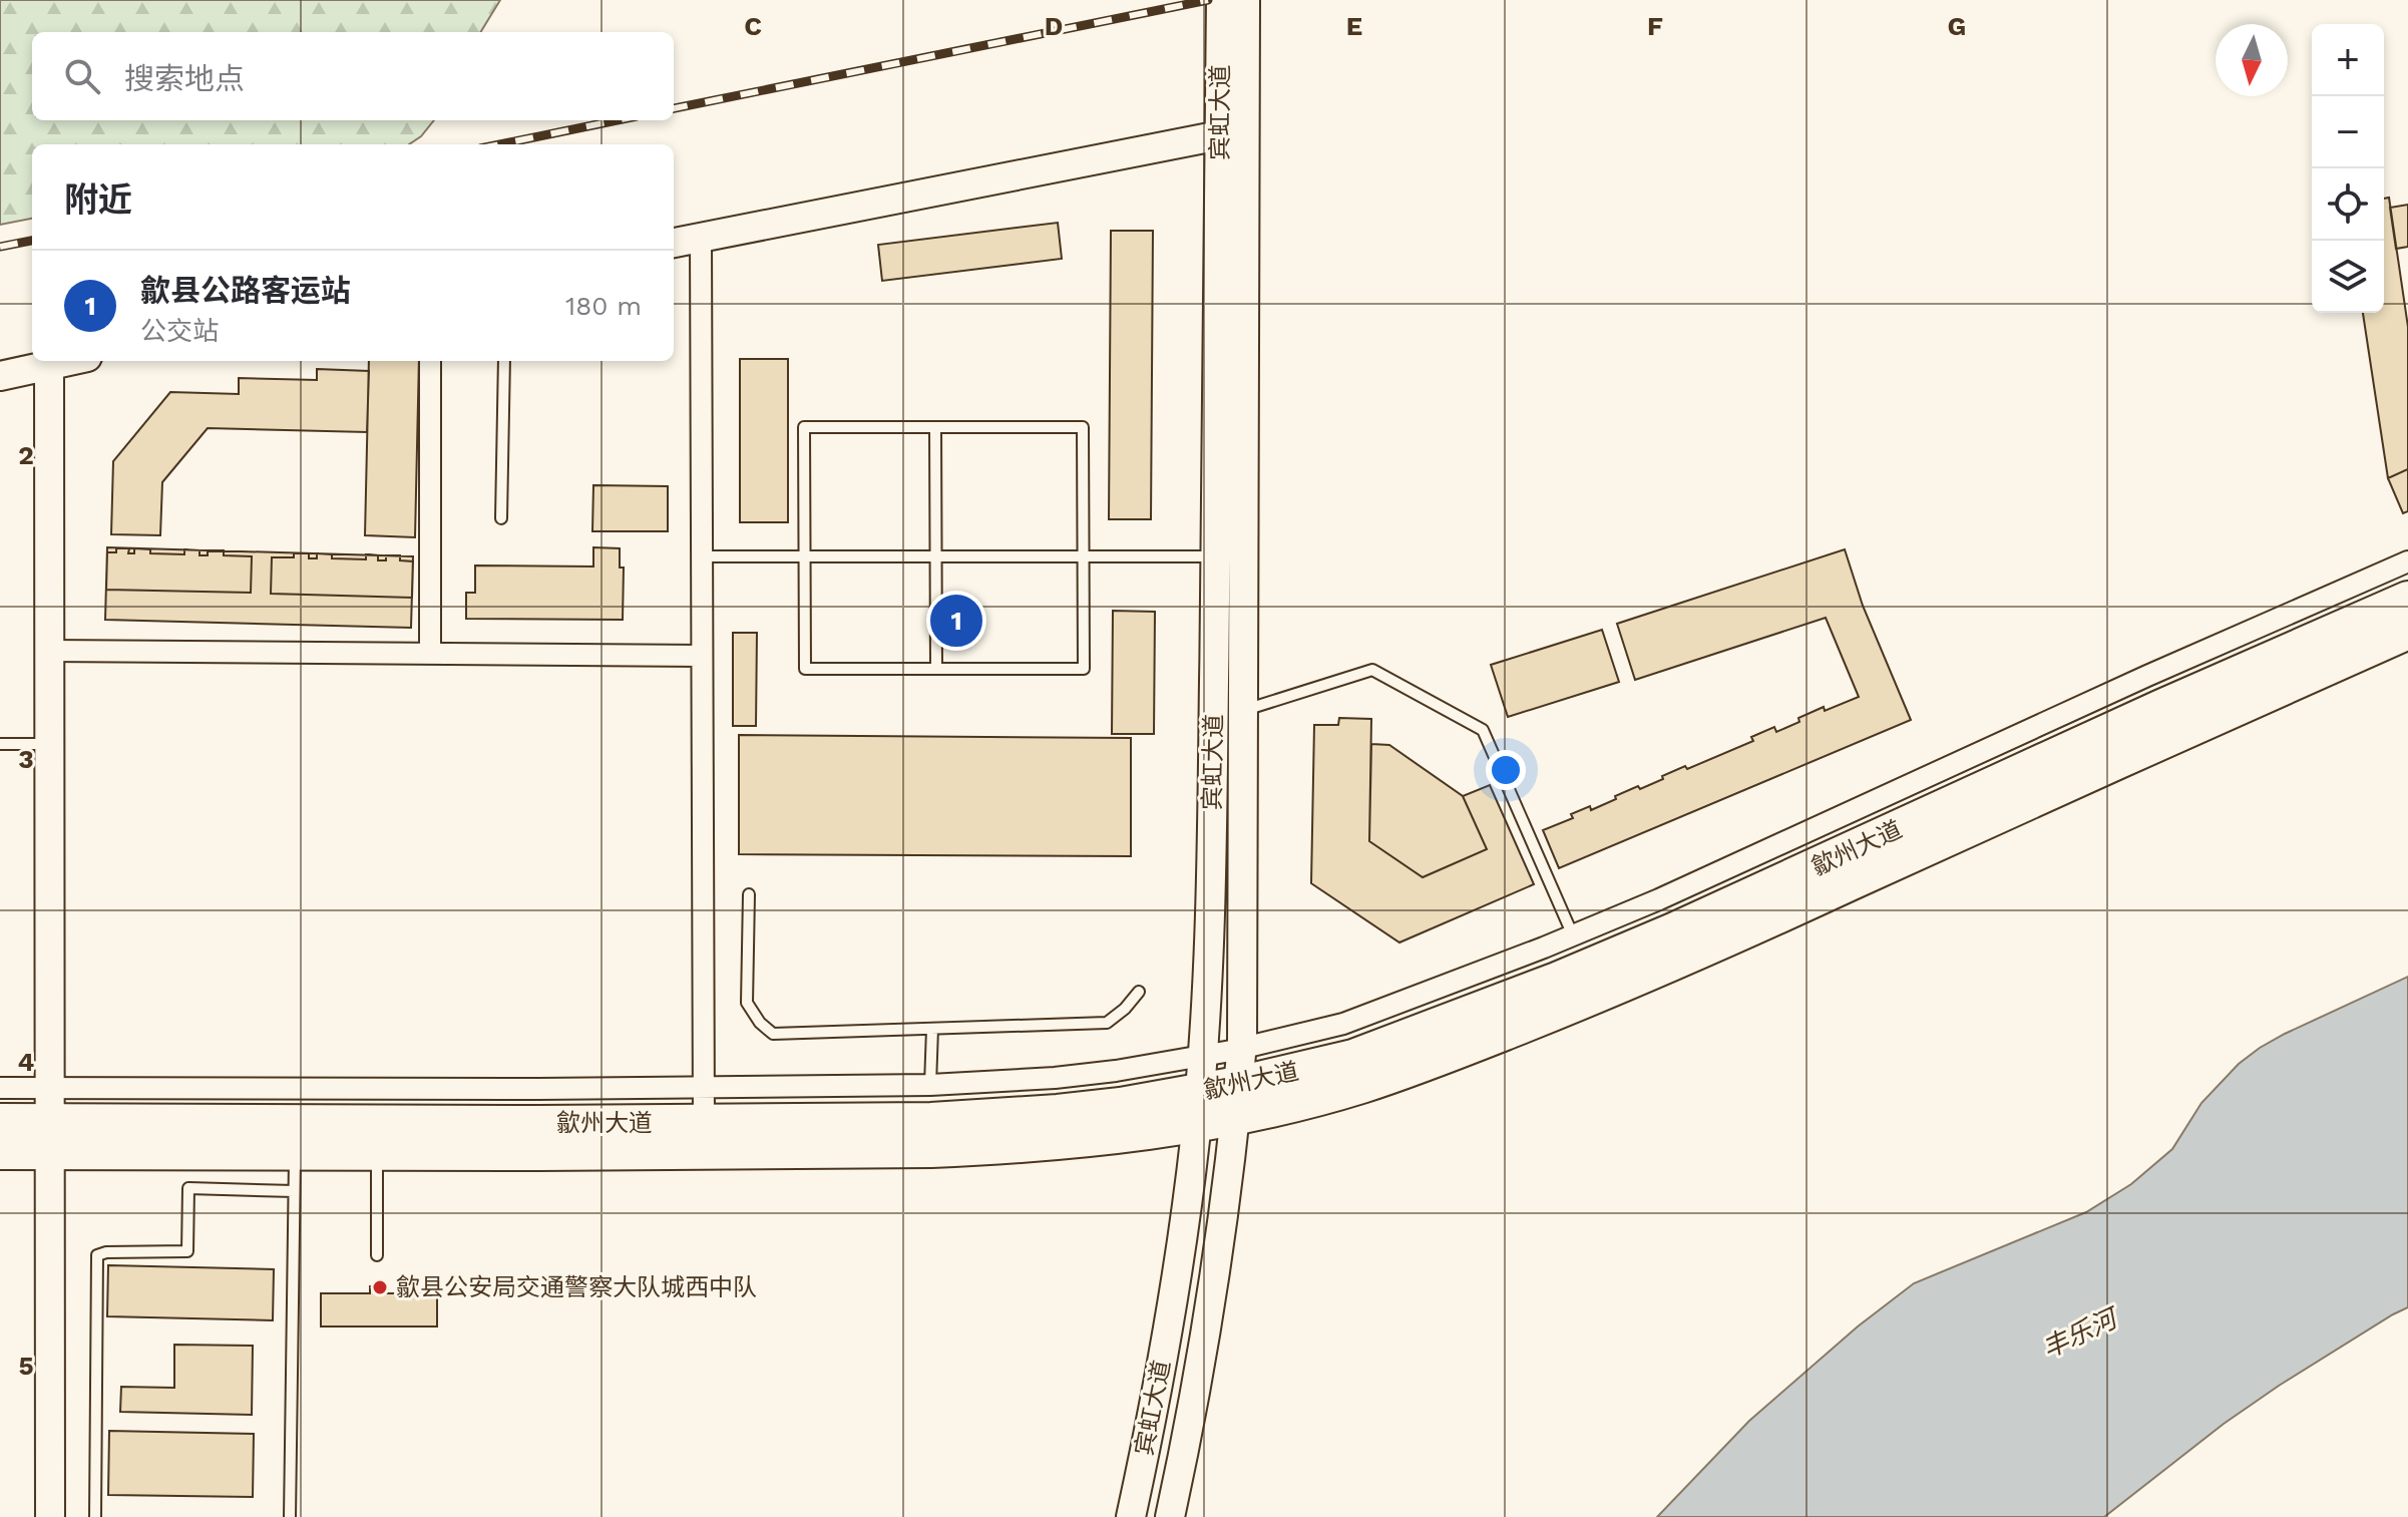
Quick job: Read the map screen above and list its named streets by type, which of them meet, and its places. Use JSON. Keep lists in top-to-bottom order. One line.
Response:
{"streets":{"highway":["歙州大道"],"main road":["宾虹大道"]},"crossings":[["宾虹大道","歙州大道"]],"water":["丰乐河"],"places":["歙县公安局交通警察大队城西中队"],"north":"bottom","page":{"map_buttons":["+","−"],"search":"搜索地点","heading":"附近","list":[{"mark":"1","name":"歙县公路客运站","note":"公交站","value":"180 m"}],"pins":"1"},"grid":{"columns":["C","D","E","F","G"],"rows":["2","3","4","5"]}}
